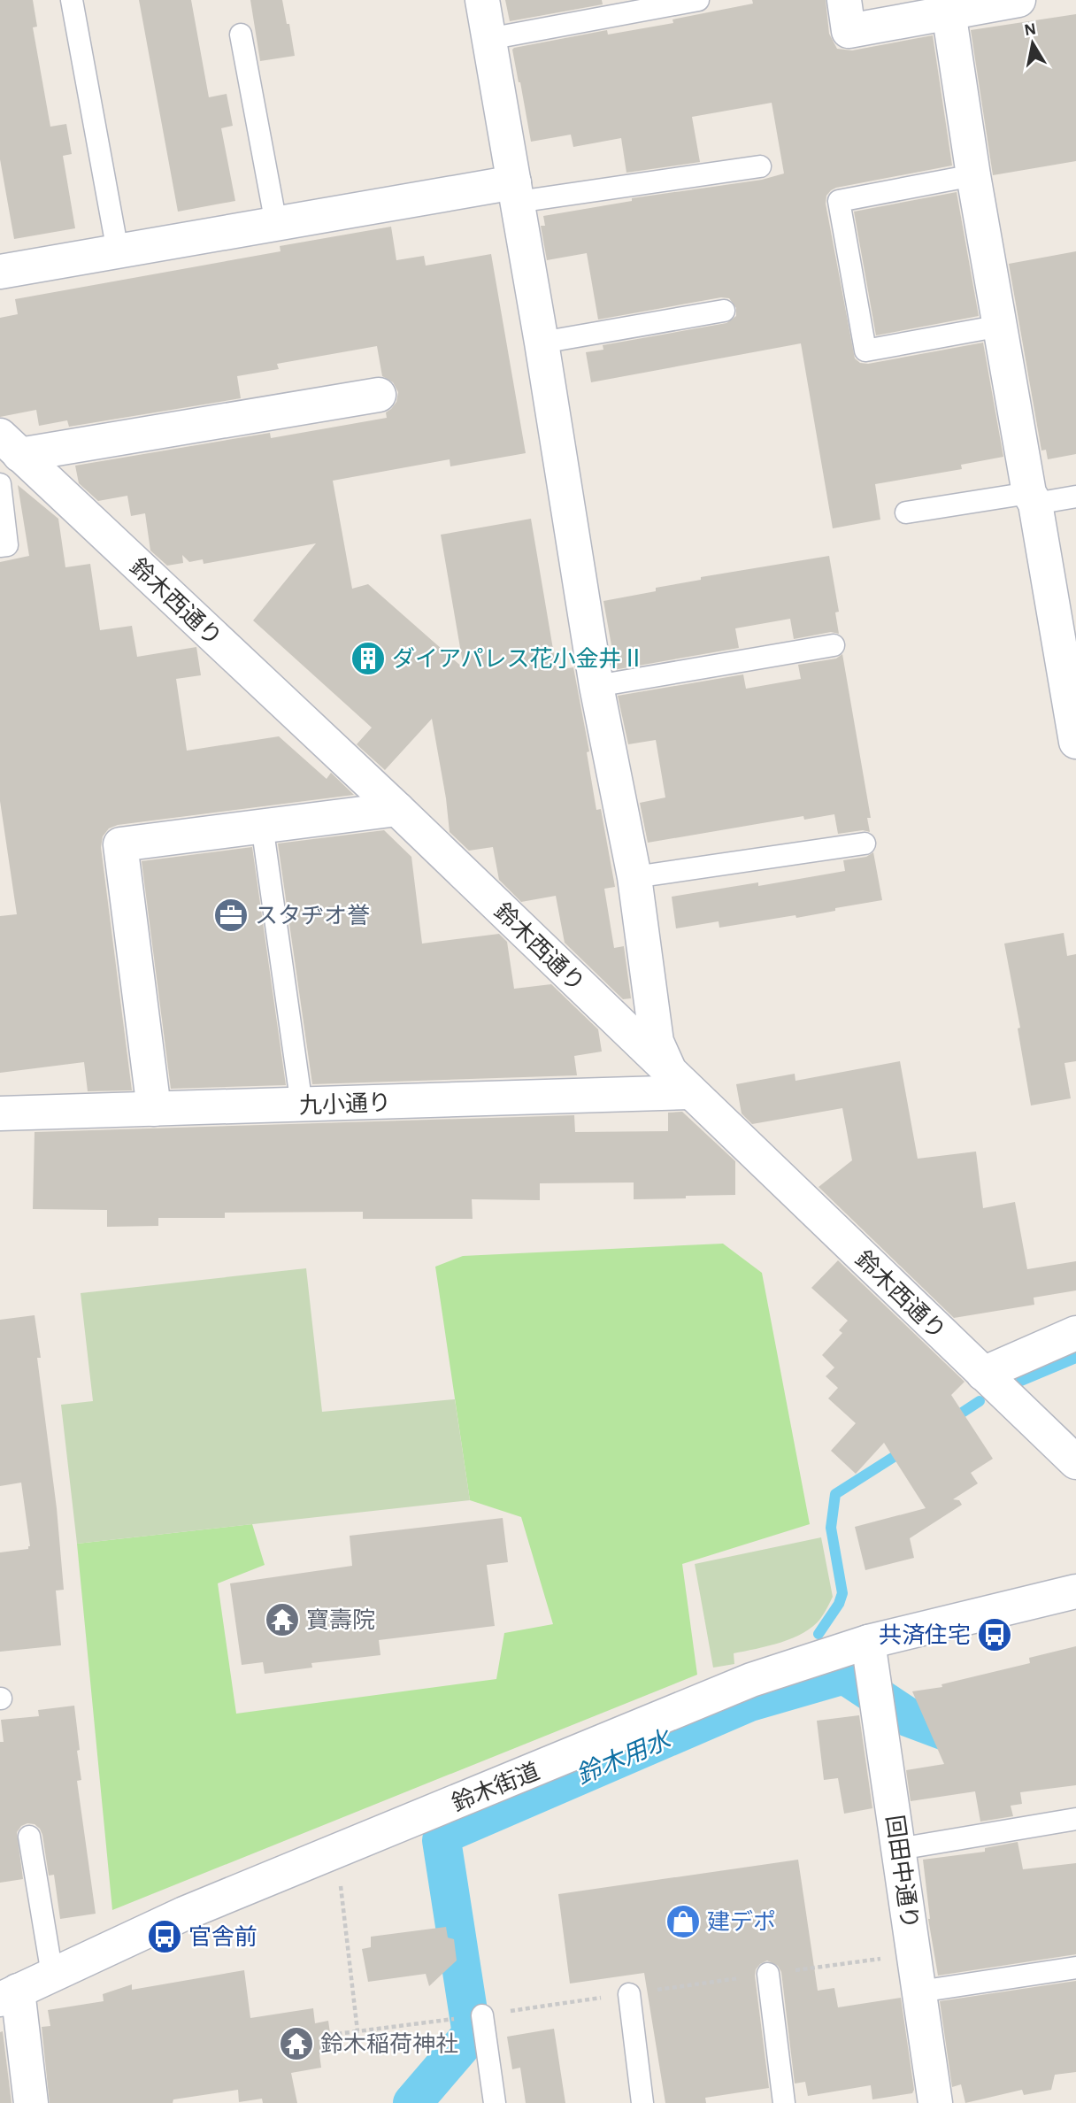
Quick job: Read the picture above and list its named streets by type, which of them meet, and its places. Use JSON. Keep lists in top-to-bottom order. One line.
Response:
{"streets":{"street":["鈴木西通り","九小通り","鈴木街道","回田中通り"]},"crossings":[["鈴木西通り","九小通り"],["鈴木街道","回田中通り"]],"water":["鈴木用水"],"places":{"building":["ダイアパレス花小金井Ⅱ"],"office":["スタヂオ誉"],"temple":["寶壽院","鈴木稲荷神社"],"bus stop":["共済住宅","官舎前"],"shop":["建デポ"]},"north":"top"}
